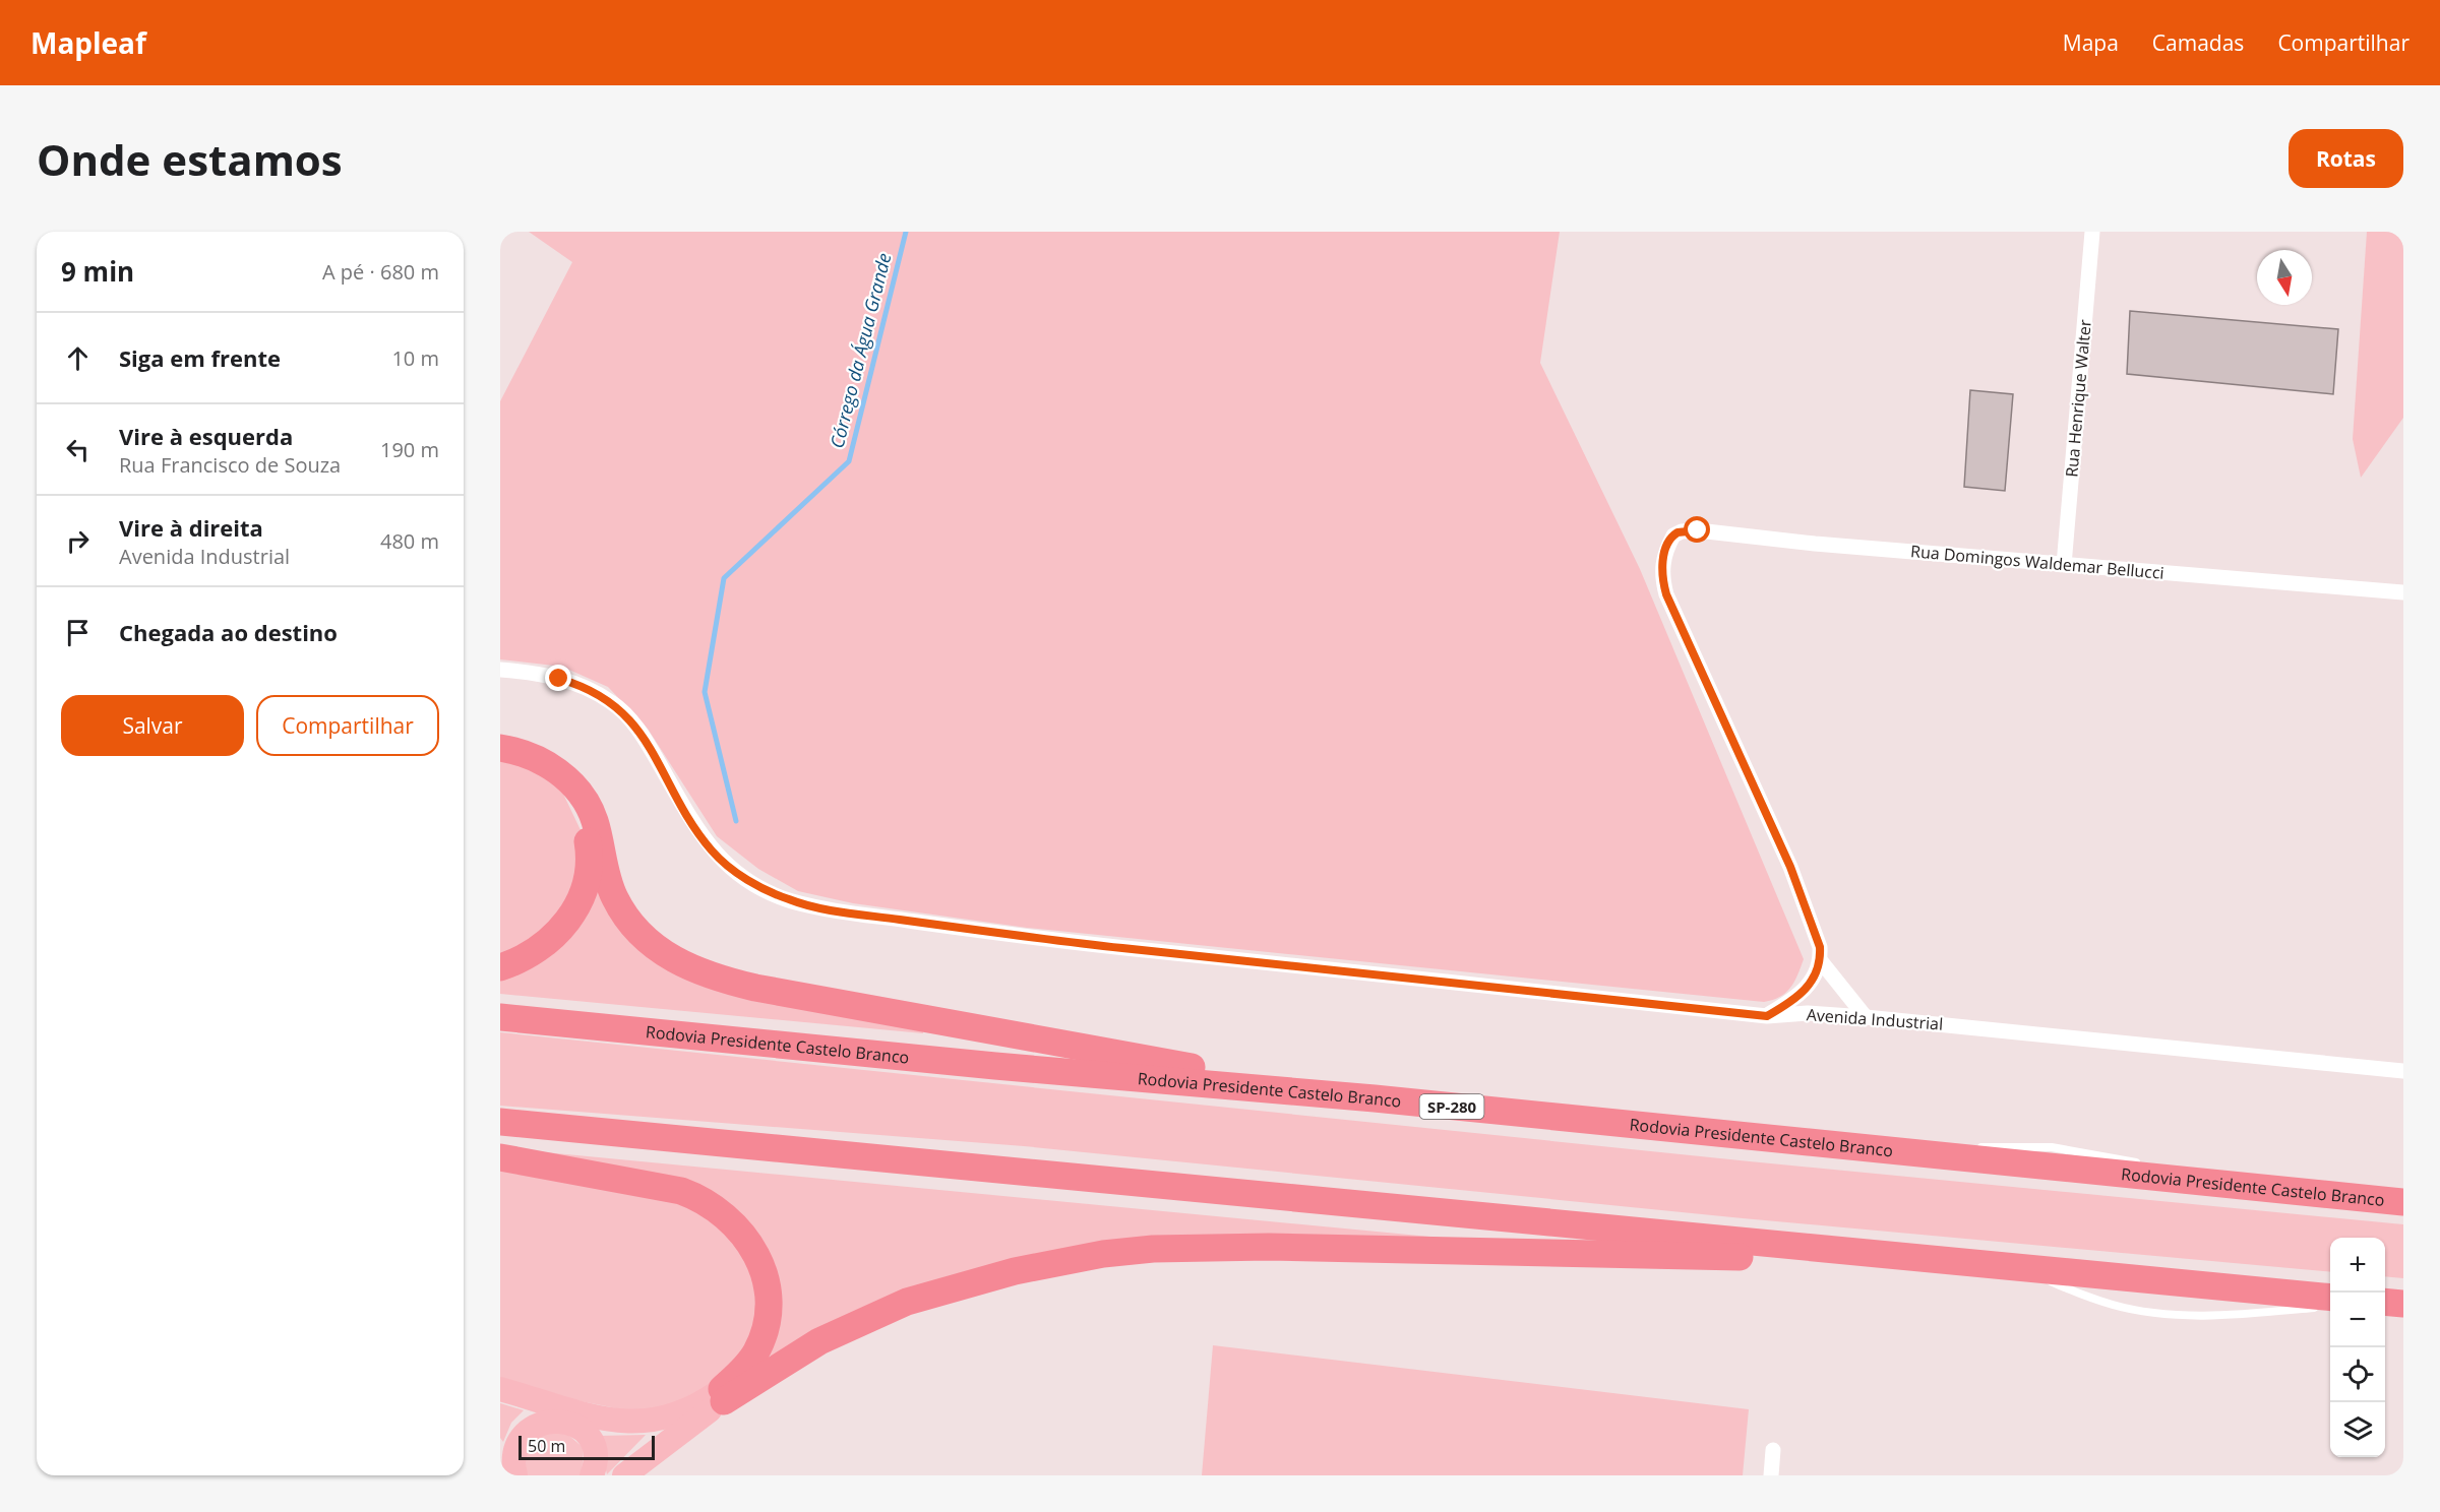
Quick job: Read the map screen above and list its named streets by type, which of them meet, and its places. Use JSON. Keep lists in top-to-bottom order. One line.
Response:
{"streets":{"highway":["Rodovia Presidente Castelo Branco","SP-280"],"street":["Rua Henrique Walter","Rua Domingos Waldemar Bellucci","Avenida Industrial"]},"crossings":[["Rua Henrique Walter","Rua Domingos Waldemar Bellucci"]],"water":["Córrego da Água Grande"],"scale_bar":"50 m","north":"bottom","page":{"header":"Mapleaf","nav":["Mapa","Camadas","Compartilhar"],"buttons":["Rotas",["Salvar","Compartilhar"]],"title":"Onde estamos","heading":["9 min","A pé · 680 m"],"list":[["Siga em frente","10 m"],["Vire à esquerda","Rua Francisco de Souza","190 m"],["Vire à direita","Avenida Industrial","480 m"],"Chegada ao destino"],"map_buttons":["+","−"],"scale":"50 m"}}
